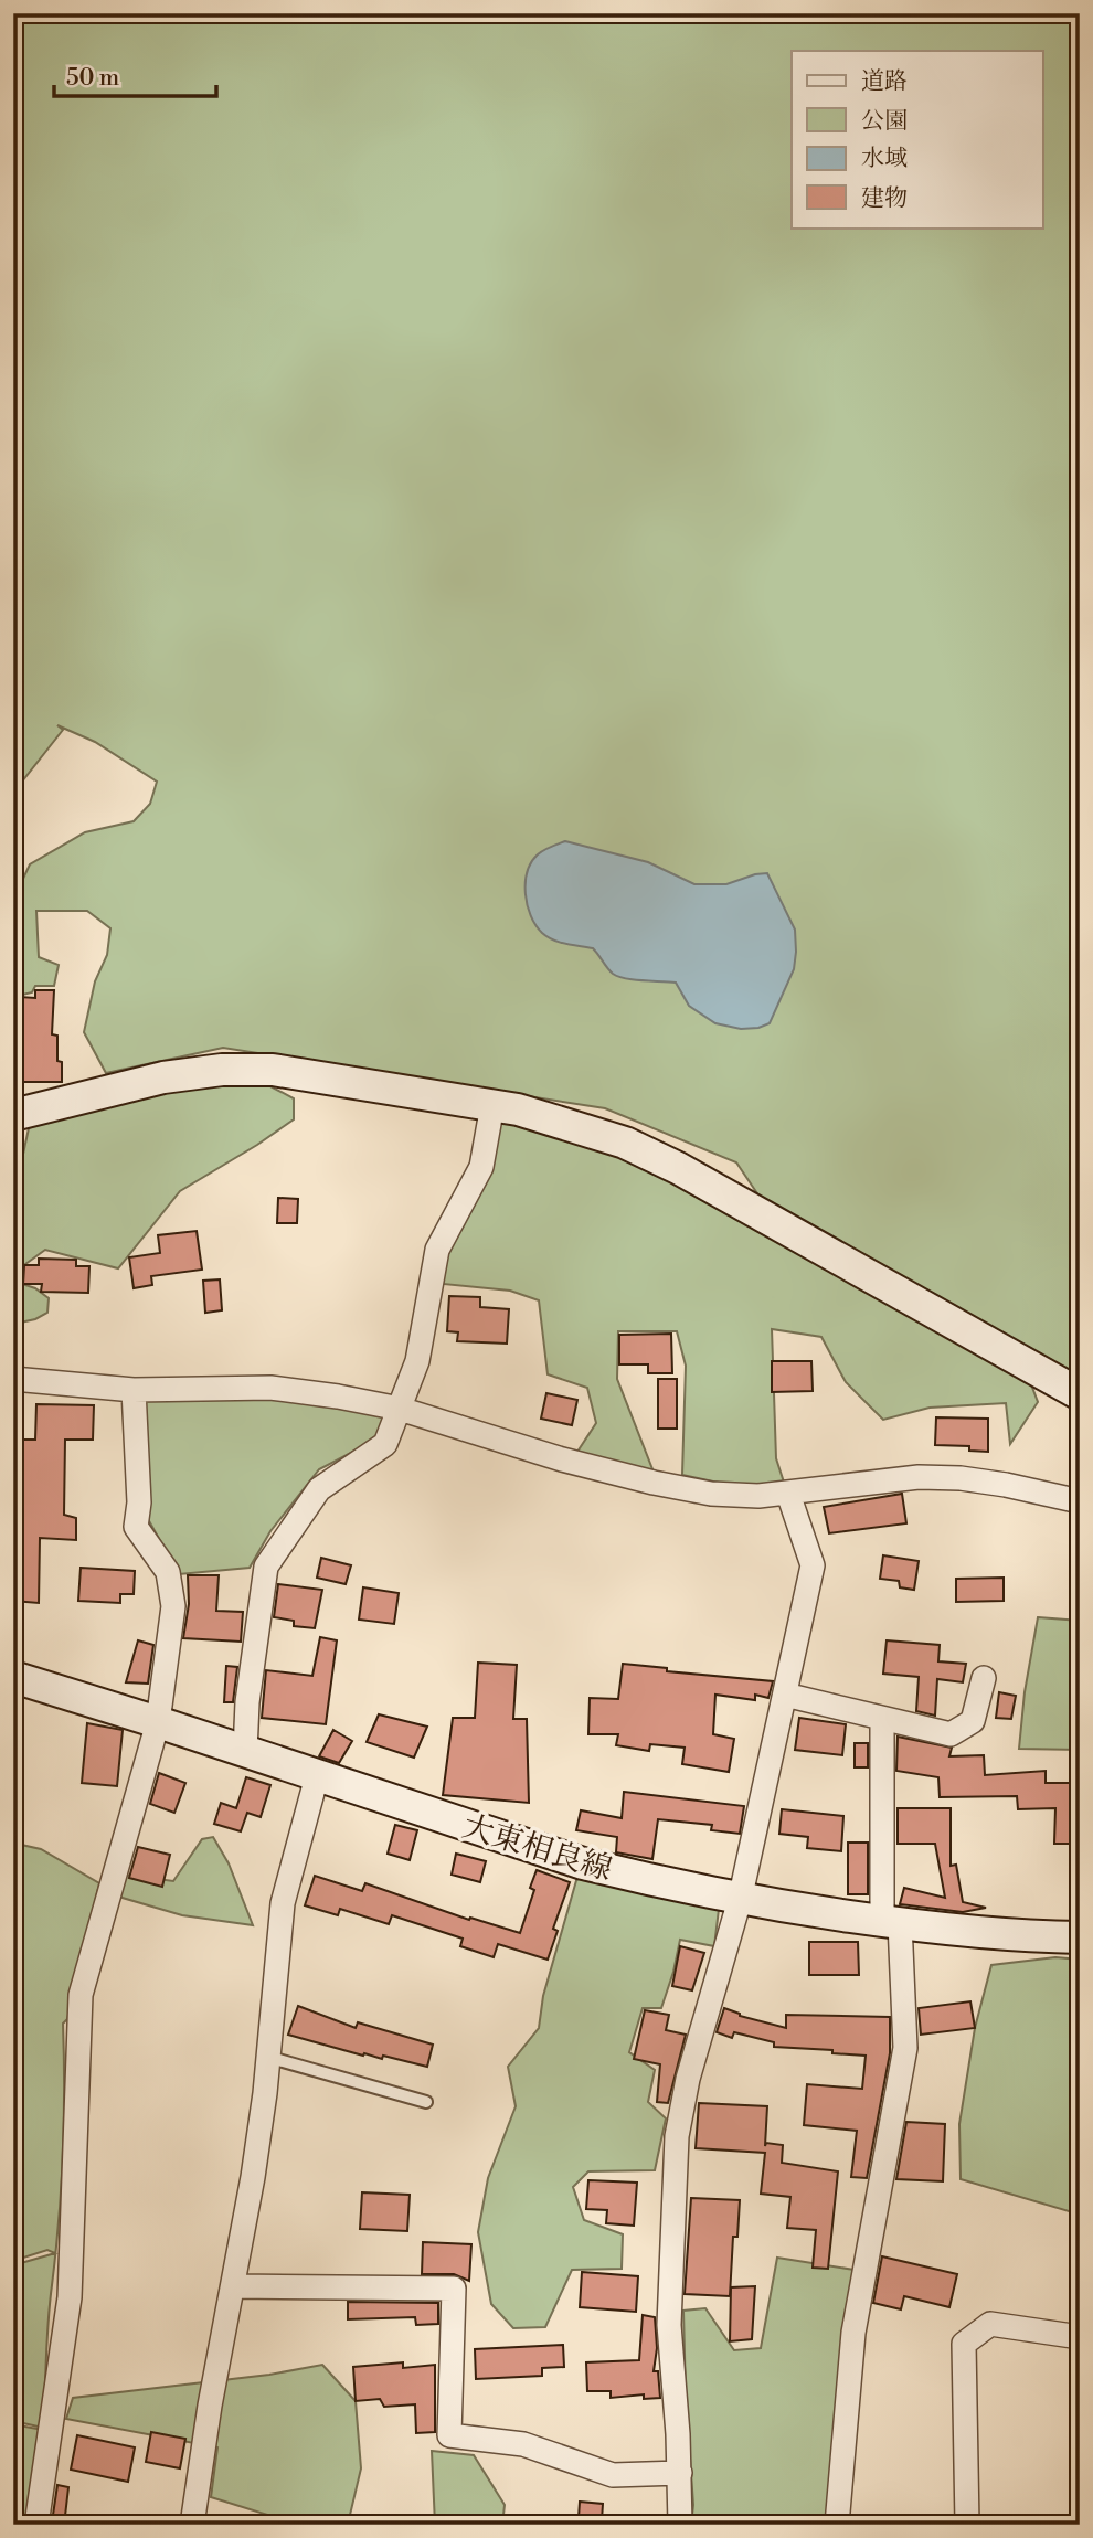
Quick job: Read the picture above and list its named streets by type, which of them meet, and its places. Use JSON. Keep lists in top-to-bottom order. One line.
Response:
{"streets":{"street":["大東相良線"]},"legend":["道路","公園","水域","建物"],"scale_bar":"50 m"}
